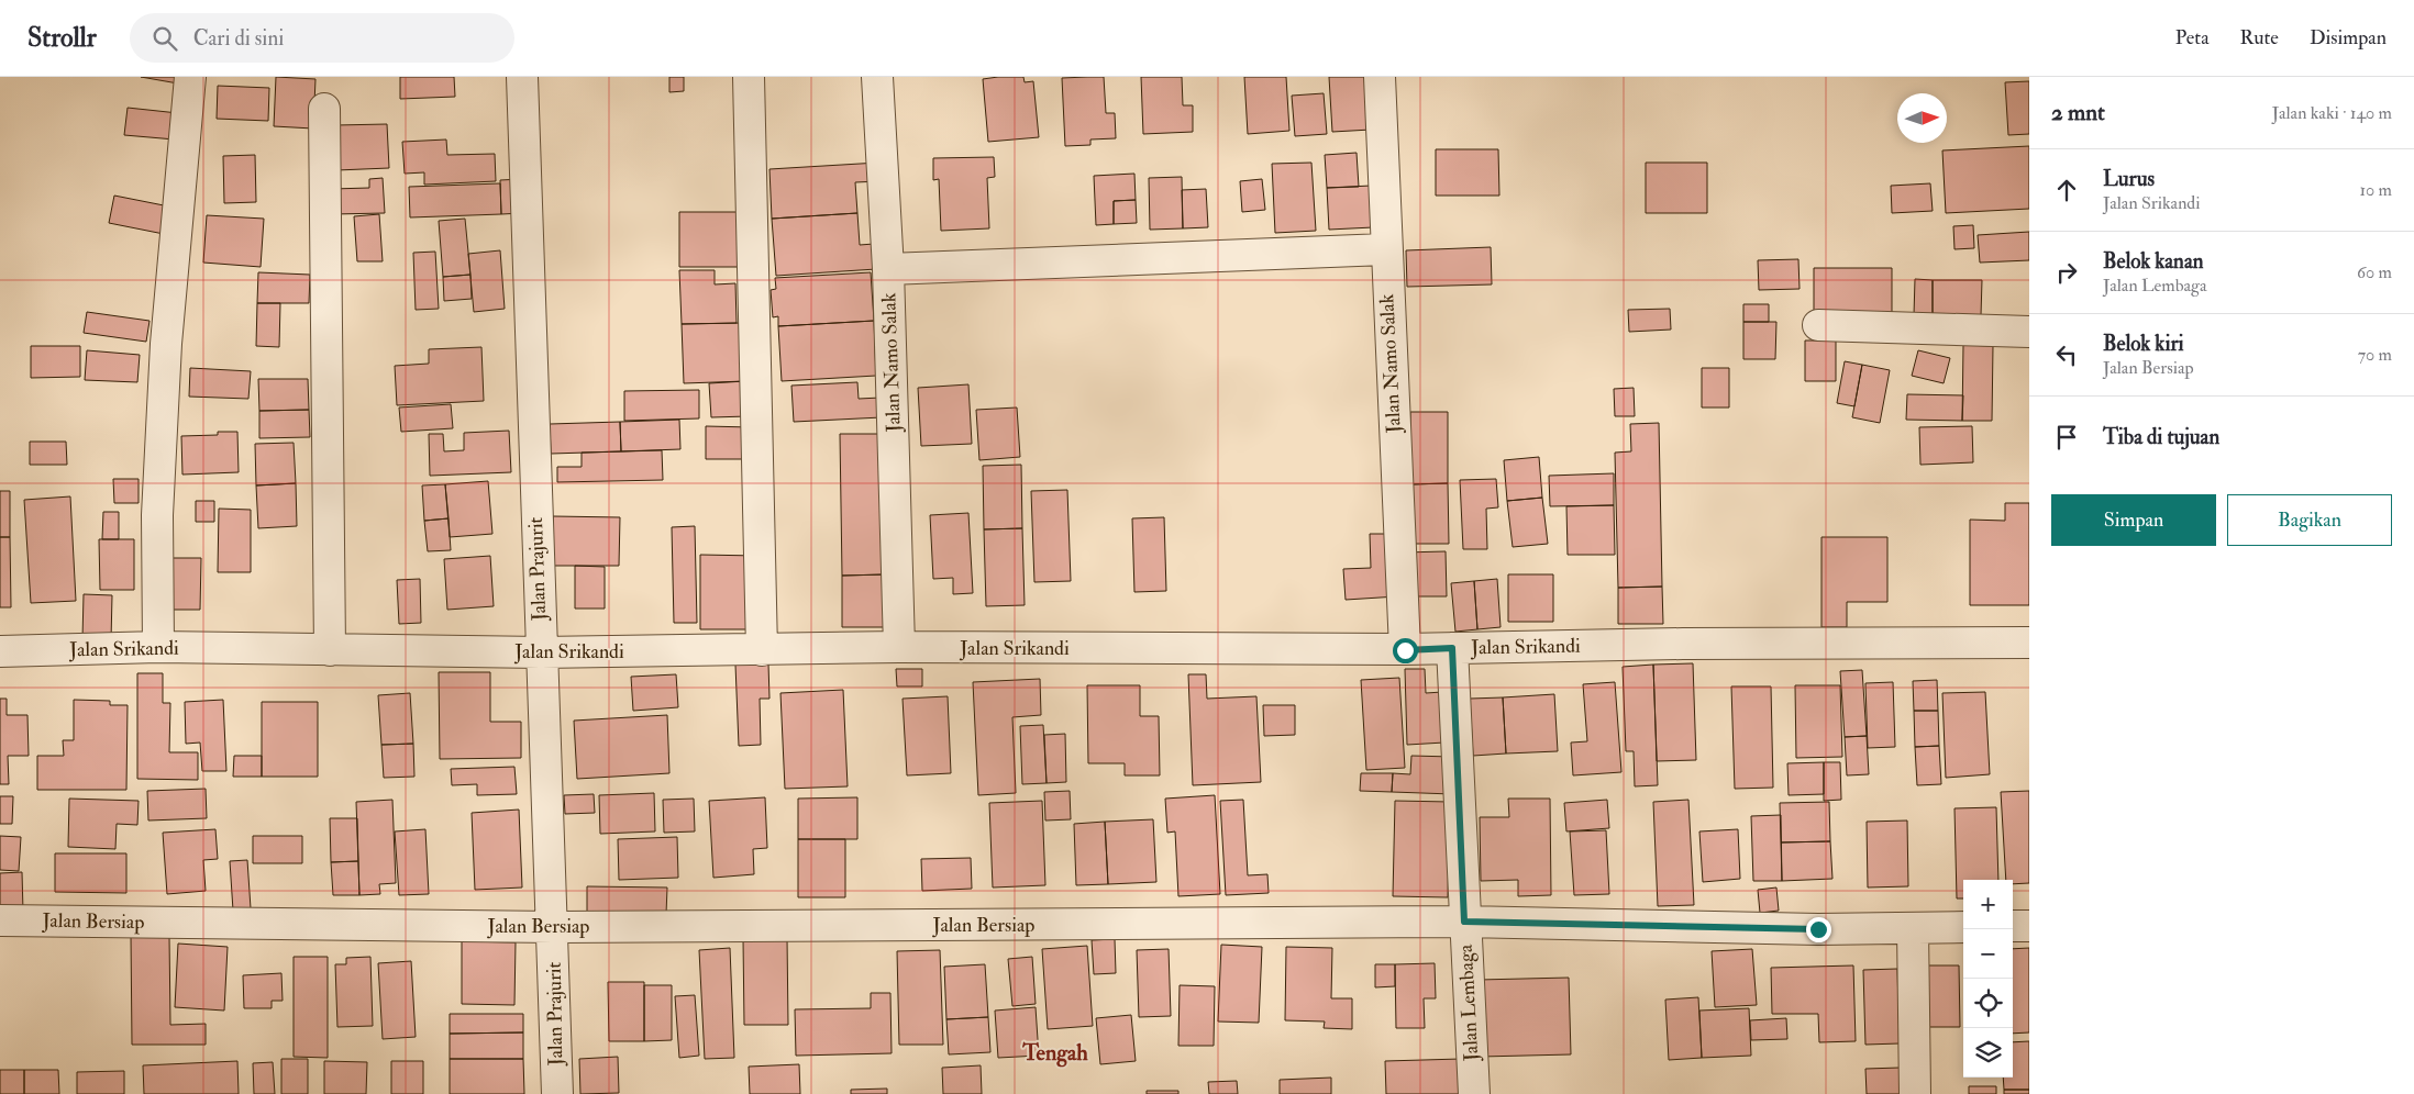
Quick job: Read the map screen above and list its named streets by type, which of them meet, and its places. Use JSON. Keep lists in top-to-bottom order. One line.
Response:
{"streets":{"street":["Jalan Namo Salak","Jalan Prajurit","Jalan Srikandi","Jalan Bersiap","Jalan Lembaga"]},"crossings":[["Jalan Namo Salak","Jalan Srikandi"],["Jalan Prajurit","Jalan Srikandi"],["Jalan Prajurit","Jalan Bersiap"],["Jalan Srikandi","Jalan Lembaga"],["Jalan Bersiap","Jalan Lembaga"]],"districts":["Tengah"],"north":"right","page":{"header":"Strollr","search":"Cari di sini","nav":["Peta","Rute","Disimpan"],"heading":["2 mnt","Jalan kaki · 140 m"],"list":[["Lurus","Jalan Srikandi","10 m"],["Belok kanan","Jalan Lembaga","60 m"],["Belok kiri","Jalan Bersiap","70 m"],"Tiba di tujuan"],"buttons":["Simpan","Bagikan"],"map_buttons":["+","−"]}}
